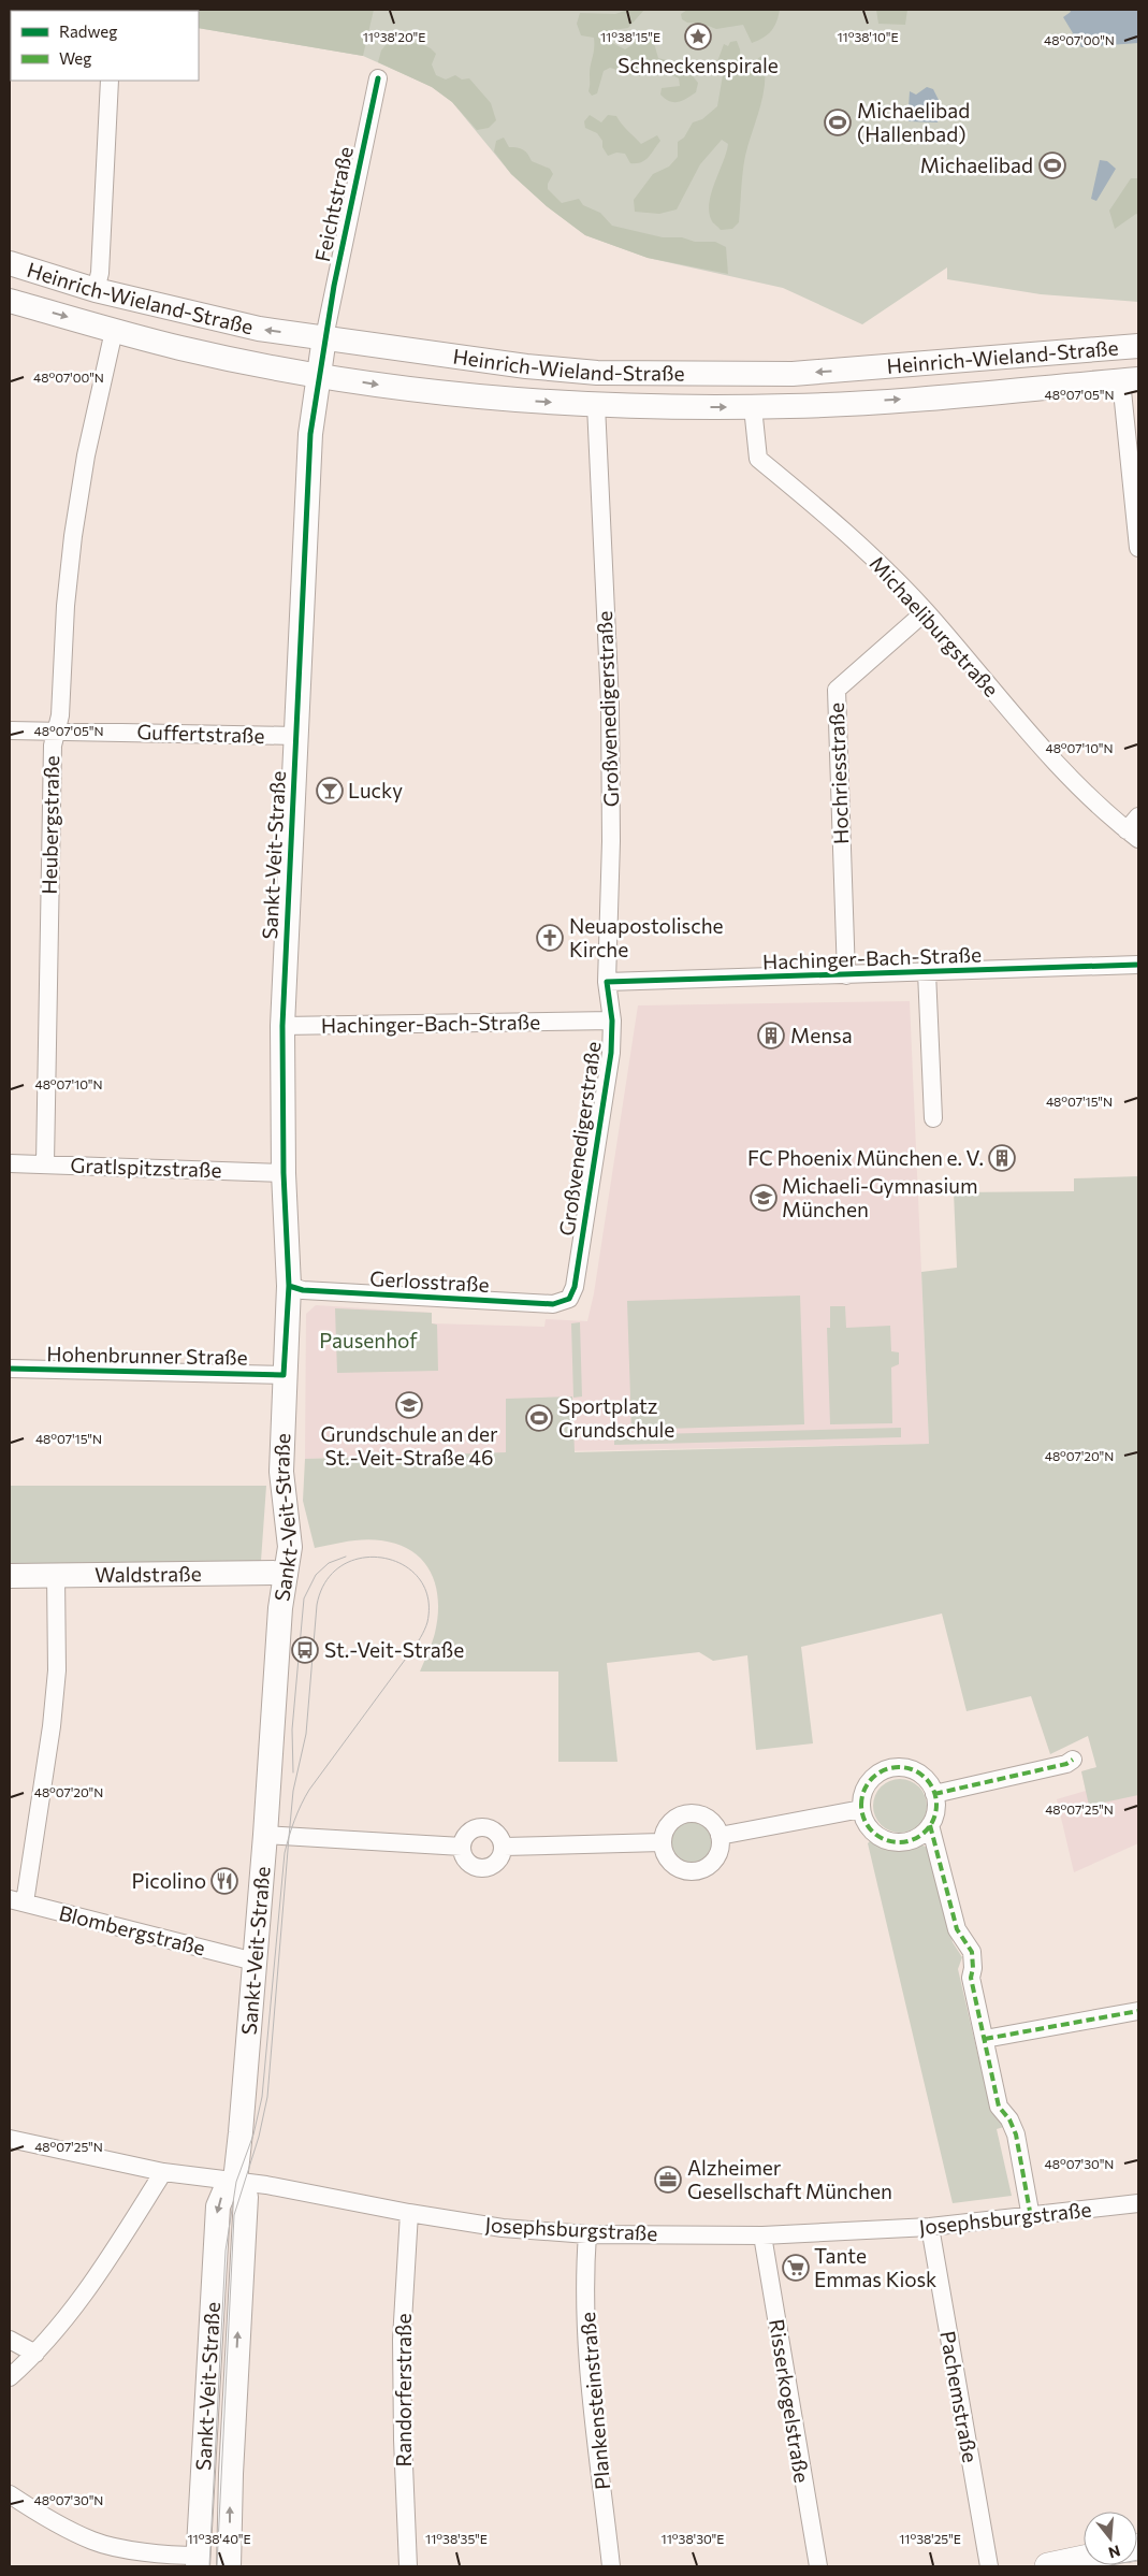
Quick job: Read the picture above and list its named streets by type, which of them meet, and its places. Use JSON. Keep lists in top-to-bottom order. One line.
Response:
{"streets":{"street":["Feichtstraße","Heinrich-Wieland-Straße","Michaeliburgstraße","Großvenedigerstraße","Guffertstraße","Hochriesstraße","Heubergstraße","Sankt-Veit-Straße","Hachinger-Bach-Straße","Gratlspitzstraße","Gerlosstraße","Hohenbrunner Straße","Waldstraße","Blombergstraße","Josephsburgstraße","Randorferstraße","Pachemstraße","Plankensteinstraße","Risserkogelstraße"]},"crossings":[["Feichtstraße","Heinrich-Wieland-Straße"],["Feichtstraße","Sankt-Veit-Straße"],["Heinrich-Wieland-Straße","Michaeliburgstraße"],["Heinrich-Wieland-Straße","Großvenedigerstraße"],["Heinrich-Wieland-Straße","Heubergstraße"],["Heinrich-Wieland-Straße","Sankt-Veit-Straße"],["Michaeliburgstraße","Hochriesstraße"],["Großvenedigerstraße","Hachinger-Bach-Straße"],["Großvenedigerstraße","Gerlosstraße"],["Guffertstraße","Heubergstraße"],["Guffertstraße","Sankt-Veit-Straße"],["Hochriesstraße","Hachinger-Bach-Straße"],["Heubergstraße","Gratlspitzstraße"],["Sankt-Veit-Straße","Hachinger-Bach-Straße"],["Sankt-Veit-Straße","Gratlspitzstraße"],["Sankt-Veit-Straße","Gerlosstraße"],["Sankt-Veit-Straße","Hohenbrunner Straße"],["Sankt-Veit-Straße","Waldstraße"],["Sankt-Veit-Straße","Blombergstraße"],["Sankt-Veit-Straße","Josephsburgstraße"],["Josephsburgstraße","Randorferstraße"],["Josephsburgstraße","Pachemstraße"],["Josephsburgstraße","Plankensteinstraße"],["Josephsburgstraße","Risserkogelstraße"]],"parks":["Pausenhof"],"places":{"place":["Schneckenspirale"],"sports":["Michaelibad (Hallenbad)","Michaelibad","Sportplatz Grundschule"],"bar":["Lucky"],"church":["Neuapostolische Kirche"],"building":["Mensa","FC Phoenix München e. V."],"school or university":["Michaeli-Gymnasium München","Grundschule an der St.-Veit-Straße 46"],"bus stop":["St.-Veit-Straße"],"restaurant":["Picolino"],"office":["Alzheimer Gesellschaft München"],"supermarket":["Tante Emmas Kiosk"]},"legend":["Radweg","Weg"],"north":"bottom","coordinates":["11°38'20\"E","11°38'15\"E","11°38'10\"E","48°07'00\"N","48°07'05\"N","48°07'10\"N","48°07'15\"N","48°07'20\"N","48°07'25\"N","48°07'30\"N","11°38'40\"E","11°38'35\"E","11°38'30\"E","11°38'25\"E"]}
